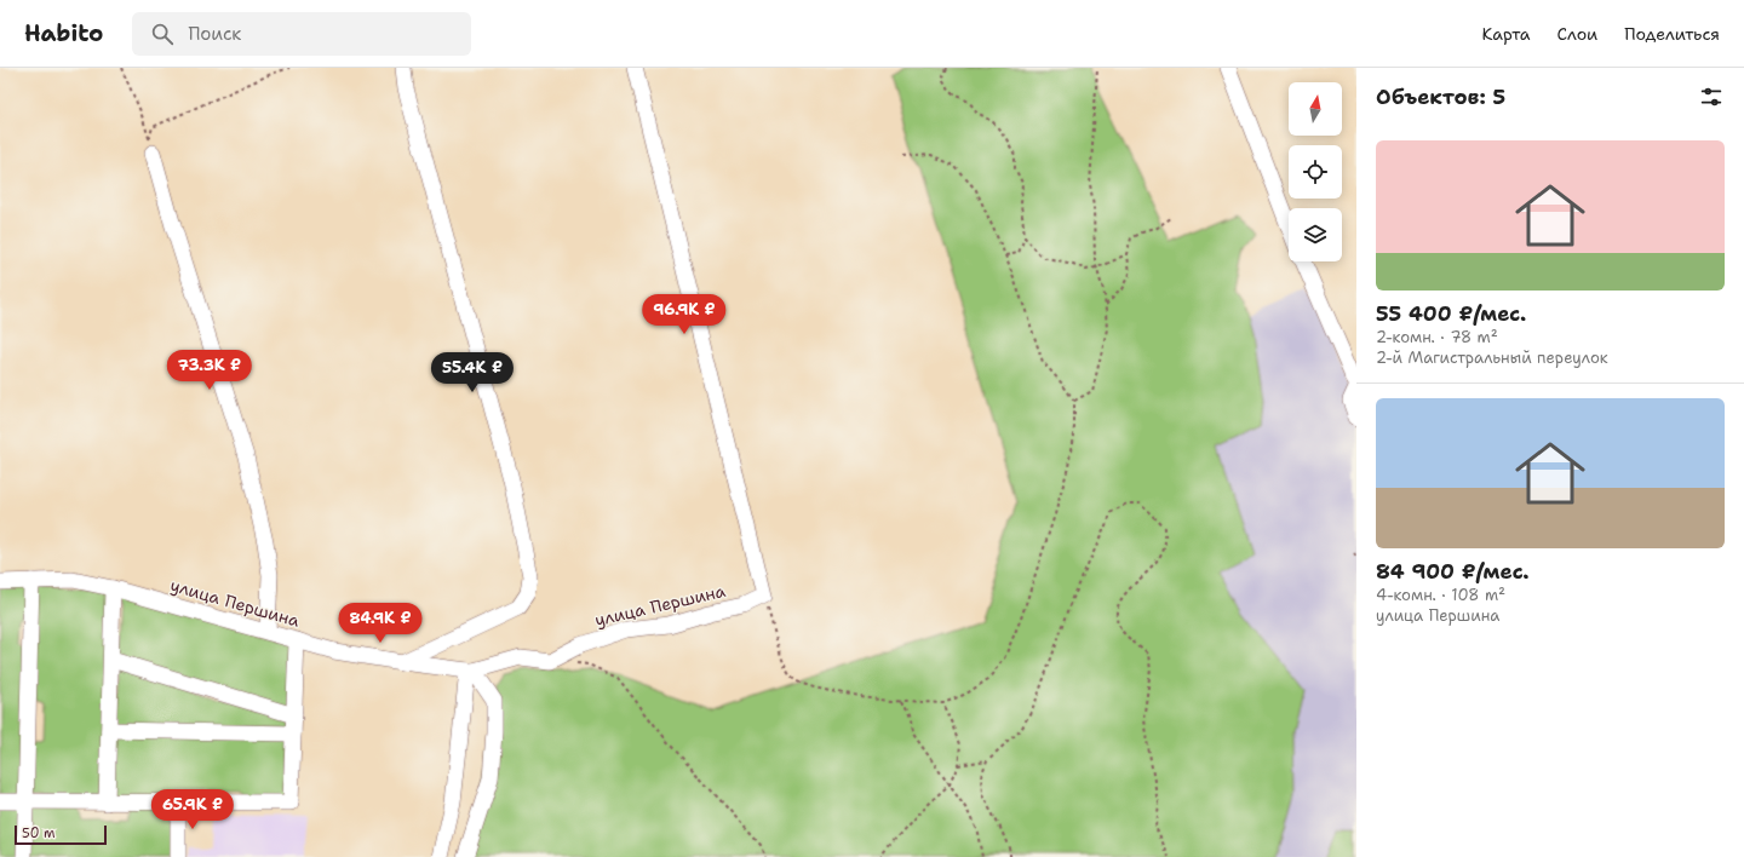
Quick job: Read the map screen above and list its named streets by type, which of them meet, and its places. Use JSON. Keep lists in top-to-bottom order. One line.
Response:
{"streets":{"street":["улица Першина"]},"scale_bar":"50 m","north":"top","page":{"header":"Habito","search":"Поиск","nav":["Карта","Слои","Поделиться"],"heading":"Объектов: 5","list":[{"name":"55 400 ₽/мес.","note":"2-комн. · 78 m² · 2-й Магистральный переулок"},{"name":"84 900 ₽/мес.","note":"4-комн. · 108 m² · улица Першина"}],"price":["96.9K ₽","73.3K ₽","55.4K ₽","84.9K ₽","65.9K ₽"],"scale":"50 m"}}
